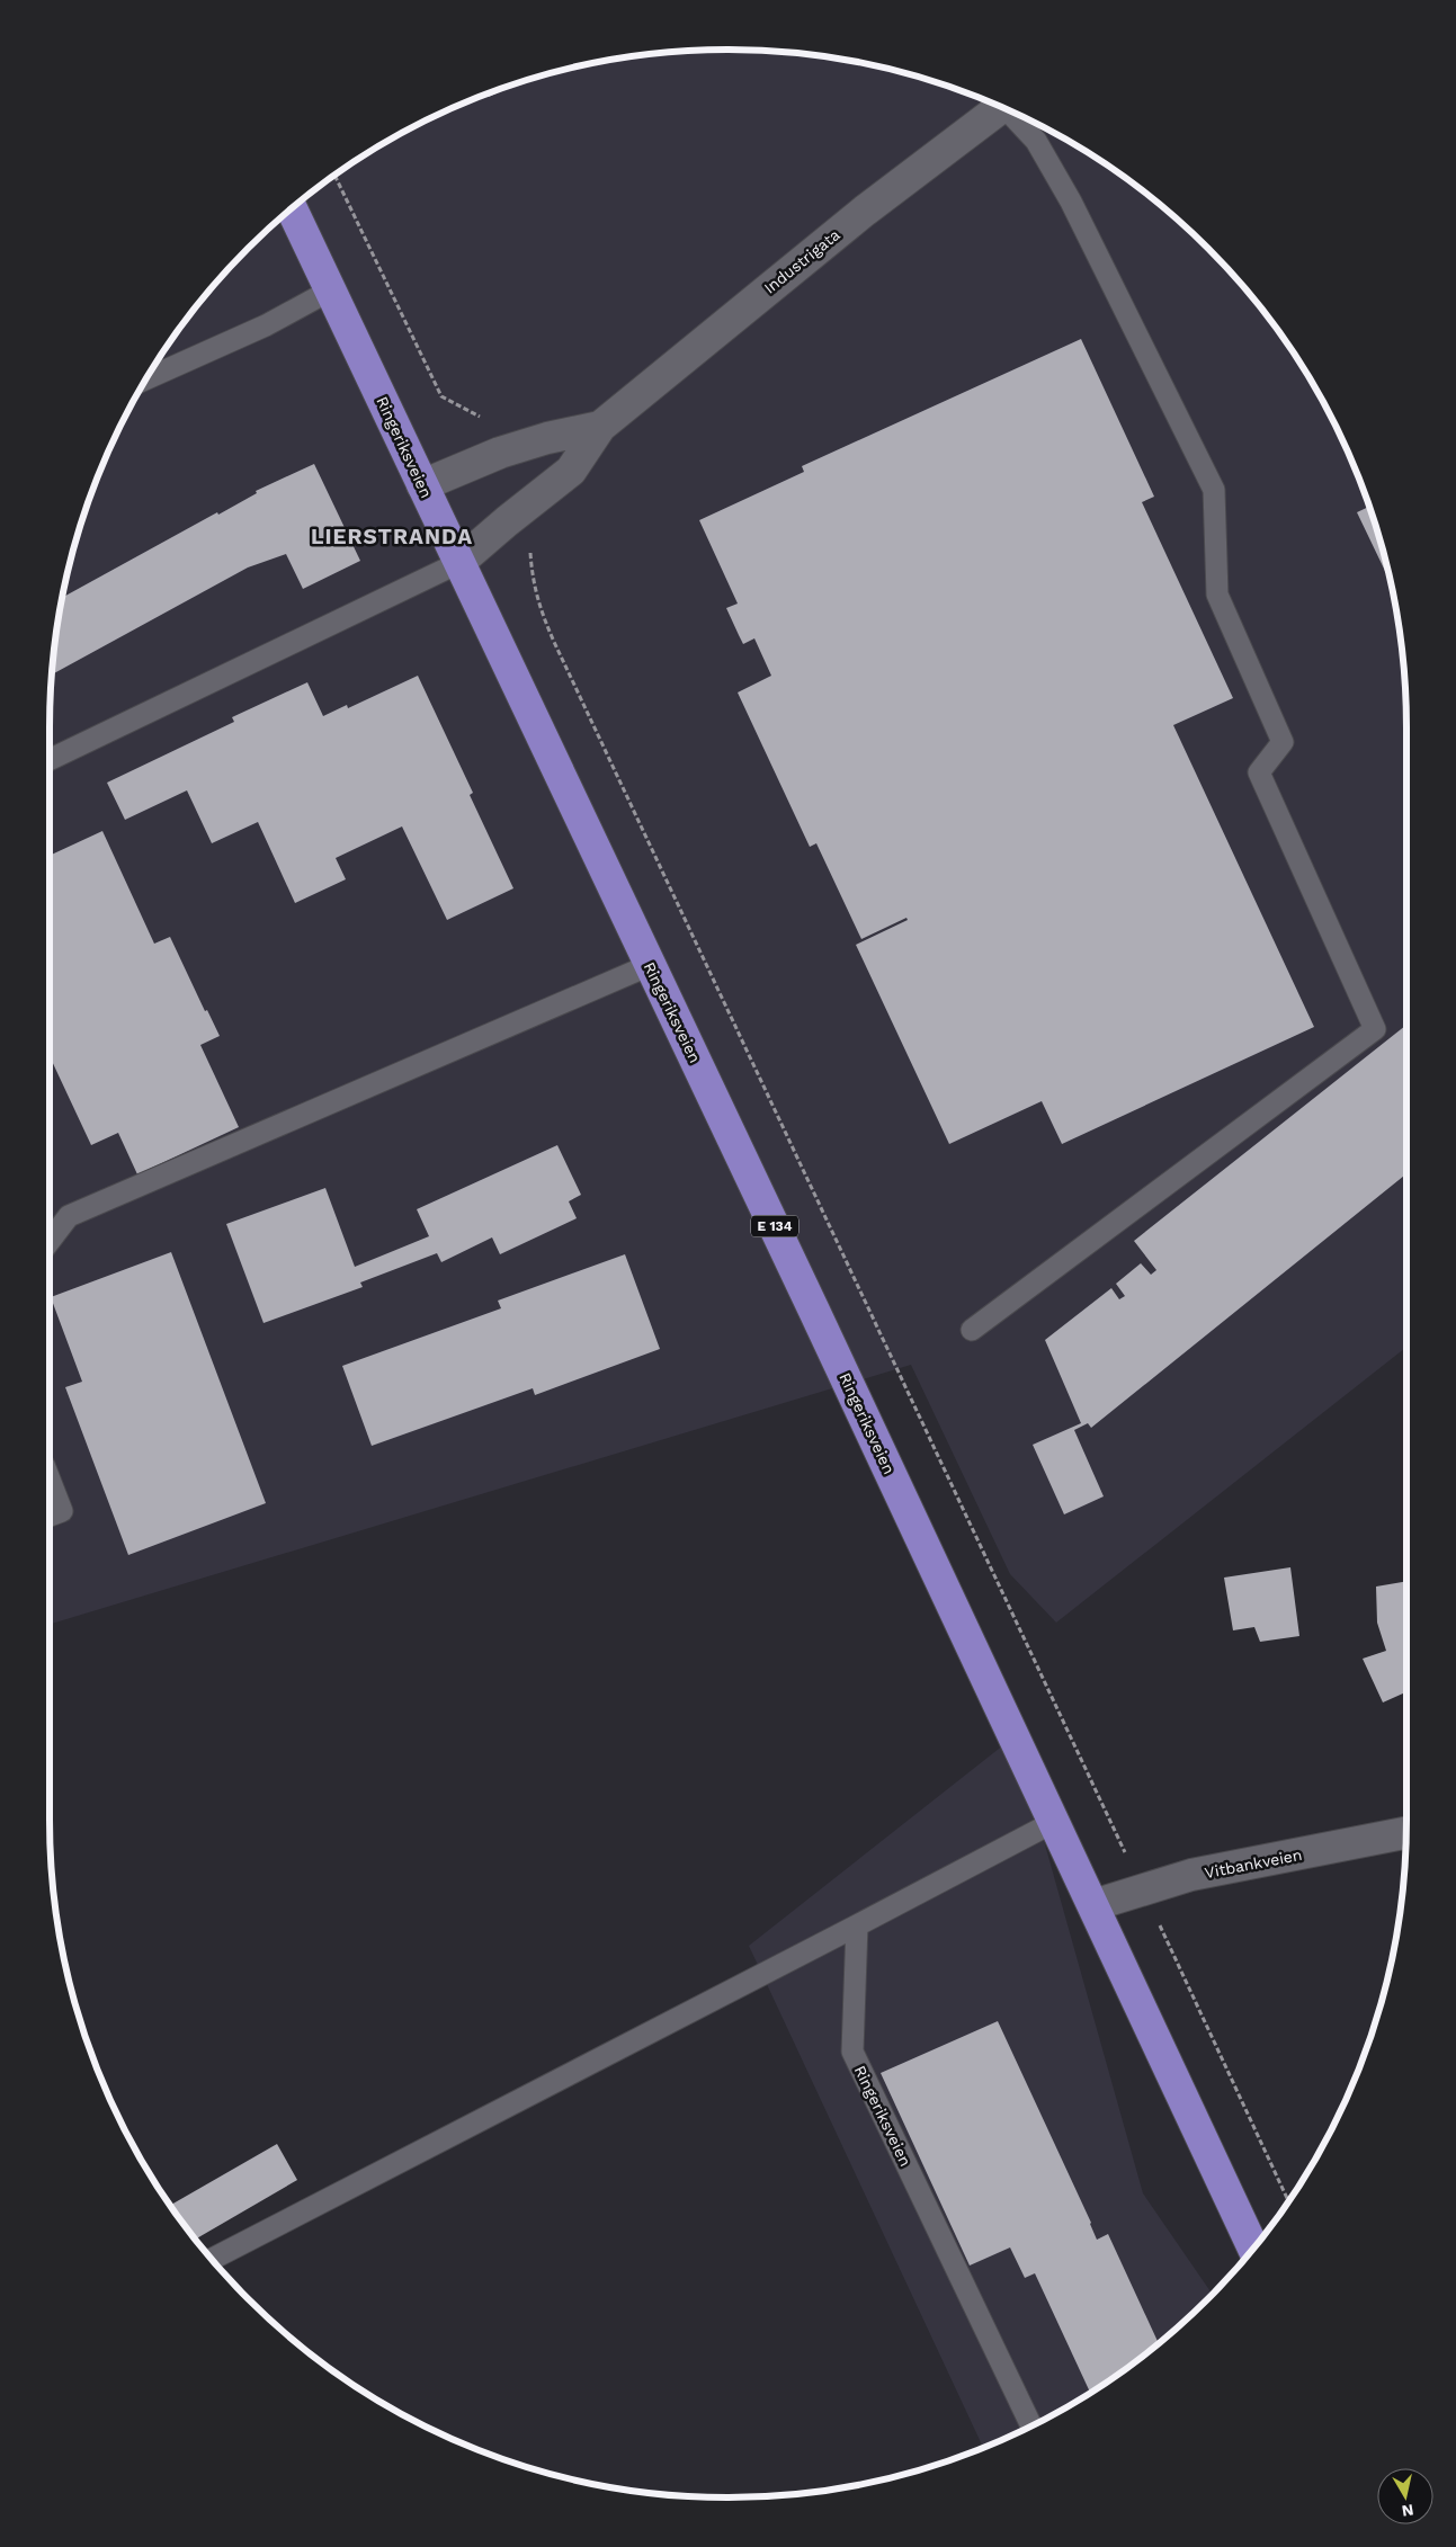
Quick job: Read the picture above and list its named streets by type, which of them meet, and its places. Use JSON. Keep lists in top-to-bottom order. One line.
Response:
{"streets":{"highway":["Ringeriksveien","E 134"],"street":["Industrigata","Vitbankveien"]},"crossings":[["Industrigata","Ringeriksveien"],["Ringeriksveien","Vitbankveien"]],"districts":["LIERSTRANDA"],"north":"bottom"}
